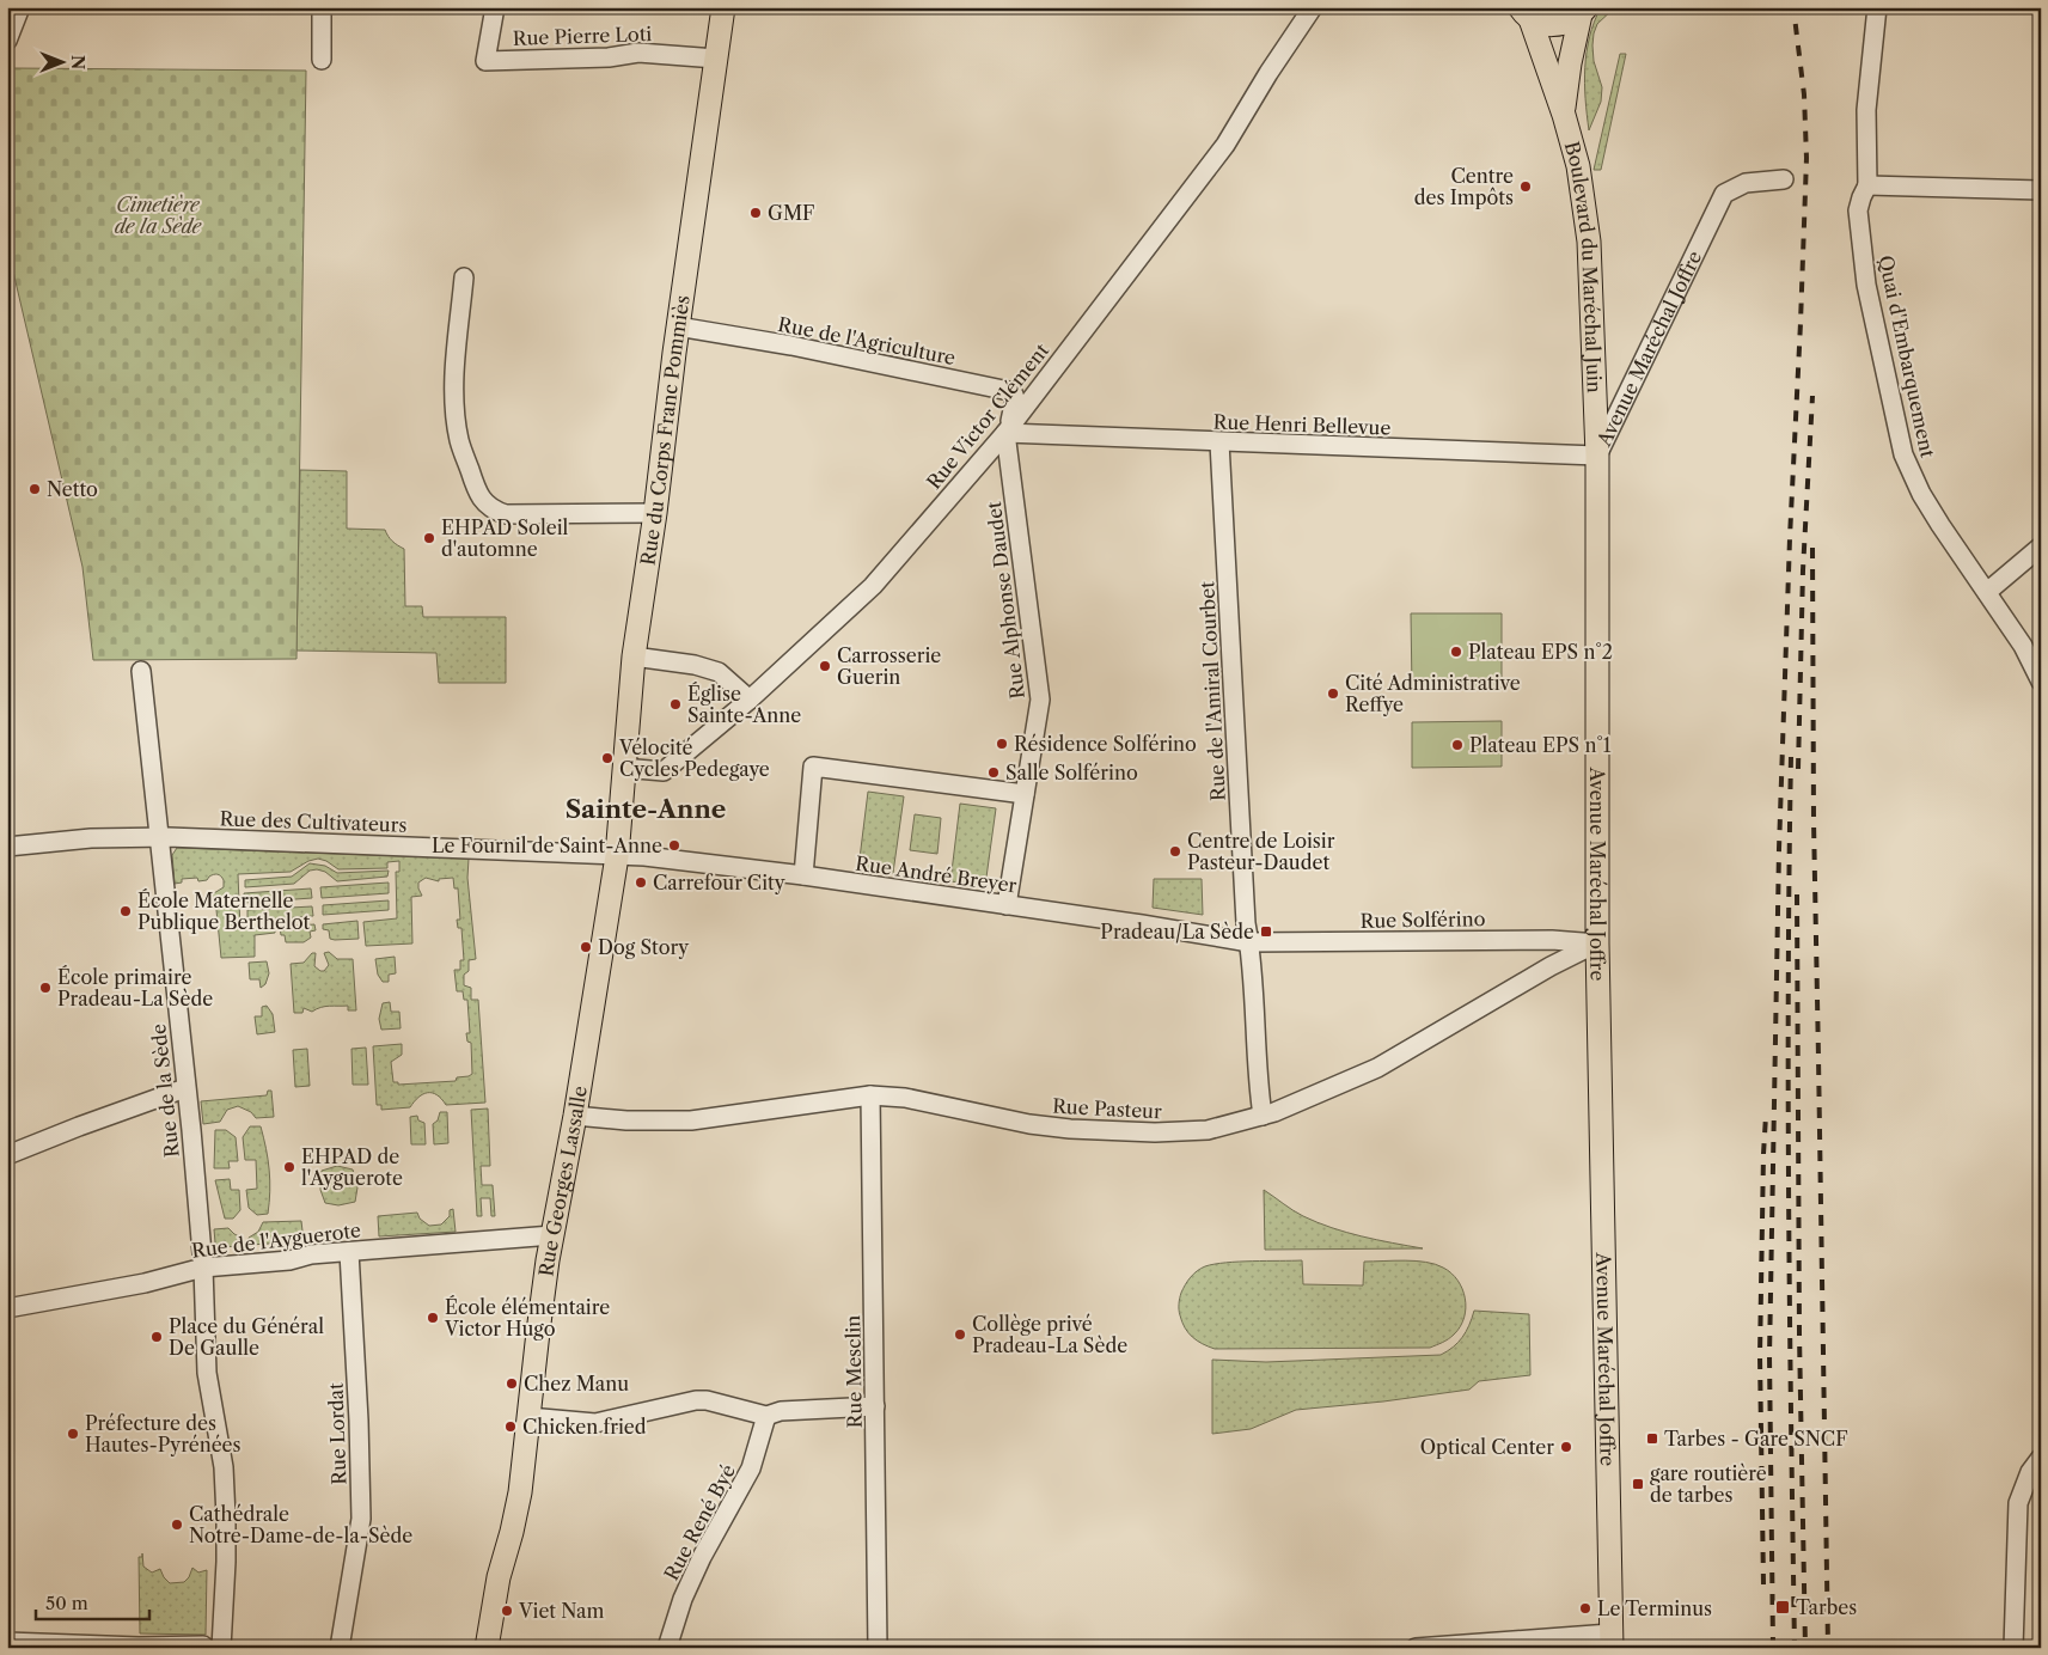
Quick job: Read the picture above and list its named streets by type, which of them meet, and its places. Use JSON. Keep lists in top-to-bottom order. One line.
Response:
{"streets":{"main road":["Boulevard du Maréchal Juin","Avenue Maréchal Joffre","Rue du Corps Franc Pommiès","Rue Georges Lassalle"],"street":["Rue Pierre Loti","Rue de l'Agriculture","Quai d'Embarquement","Rue Victor Clément","Rue Henri Bellevue","Rue Alphonse Daudet","Rue de l'Amiral Courbet","Rue des Cultivateurs","Rue André Breyer","Rue Solférino","Rue de la Sède","Rue Pasteur","Rue de l'Ayguerote","Rue Mesclin","Rue Lordat","Rue René Byé"]},"crossings":[["Rue Pierre Loti","Rue du Corps Franc Pommiès"],["Boulevard du Maréchal Juin","Avenue Maréchal Joffre"],["Boulevard du Maréchal Juin","Rue Henri Bellevue"],["Rue de l'Agriculture","Rue Victor Clément"],["Rue de l'Agriculture","Rue Henri Bellevue"],["Rue de l'Agriculture","Rue du Corps Franc Pommiès"],["Rue de l'Agriculture","Rue Alphonse Daudet"],["Avenue Maréchal Joffre","Rue Henri Bellevue"],["Avenue Maréchal Joffre","Rue Solférino"],["Avenue Maréchal Joffre","Rue Pasteur"],["Rue Victor Clément","Rue Henri Bellevue"],["Rue Victor Clément","Rue du Corps Franc Pommiès"],["Rue Victor Clément","Rue Alphonse Daudet"],["Rue Henri Bellevue","Rue Alphonse Daudet"],["Rue Henri Bellevue","Rue de l'Amiral Courbet"],["Rue du Corps Franc Pommiès","Rue des Cultivateurs"],["Rue du Corps Franc Pommiès","Rue André Breyer"],["Rue du Corps Franc Pommiès","Rue Georges Lassalle"],["Rue Alphonse Daudet","Rue André Breyer"],["Rue de l'Amiral Courbet","Rue André Breyer"],["Rue de l'Amiral Courbet","Rue Solférino"],["Rue de l'Amiral Courbet","Rue Pasteur"],["Rue des Cultivateurs","Rue André Breyer"],["Rue des Cultivateurs","Rue de la Sède"],["Rue des Cultivateurs","Rue Georges Lassalle"],["Rue André Breyer","Rue Solférino"],["Rue André Breyer","Rue Georges Lassalle"],["Rue Solférino","Rue Pasteur"],["Rue de la Sède","Rue de l'Ayguerote"],["Rue Pasteur","Rue Georges Lassalle"],["Rue Pasteur","Rue Mesclin"],["Rue Georges Lassalle","Rue de l'Ayguerote"],["Rue de l'Ayguerote","Rue Lordat"]],"districts":["Sainte-Anne"],"parks":["Cimetière de la Sède"],"places":{"other":["Centre des Impôts","GMF","Netto","EHPAD Soleil d'automne","Plateau EPS n°2","Carrosserie Guerin","Cité Administrative Reffye","Église Sainte-Anne","Résidence Solférino","Plateau EPS n°1","Vélocité Cycles Pedegaye","Salle Solférino","Le Fournil de Saint-Anne","Centre de Loisir Pasteur-Daudet","Carrefour City","École Maternelle Publique Berthelot","Dog Story","École primaire Pradeau-La Sède","EHPAD de l'Ayguerote","École élémentaire Victor Hugo","Collège privé Pradeau-La Sède","Place du Général De Gaulle","Chez Manu","Chicken fried","Préfecture des Hautes-Pyrénées","Optical Center","Cathédrale Notre-Dame-de-la-Sède","Le Terminus","Viet Nam"],"transit":["Pradeau/La Sède","Tarbes - Gare SNCF","gare routière de tarbes","Tarbes"]},"scale_bar":"50 m","north":"right"}
